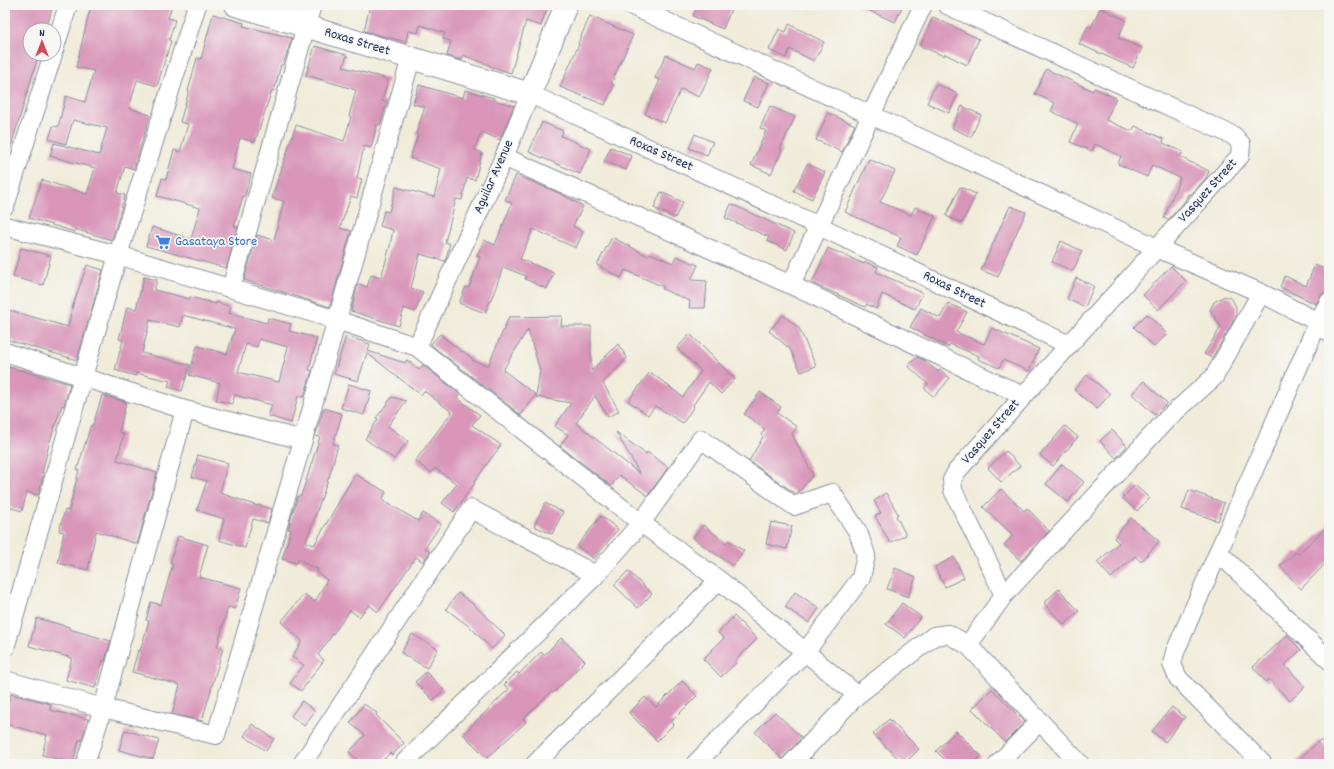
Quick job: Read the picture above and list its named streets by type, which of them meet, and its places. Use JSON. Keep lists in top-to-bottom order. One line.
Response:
{"streets":{"street":["Roxas Street","Aguilar Avenue","Vasquez Street"]},"crossings":[["Roxas Street","Aguilar Avenue"],["Roxas Street","Vasquez Street"]],"places":{"supermarket":["Gasataya Store"]},"north":"top"}
